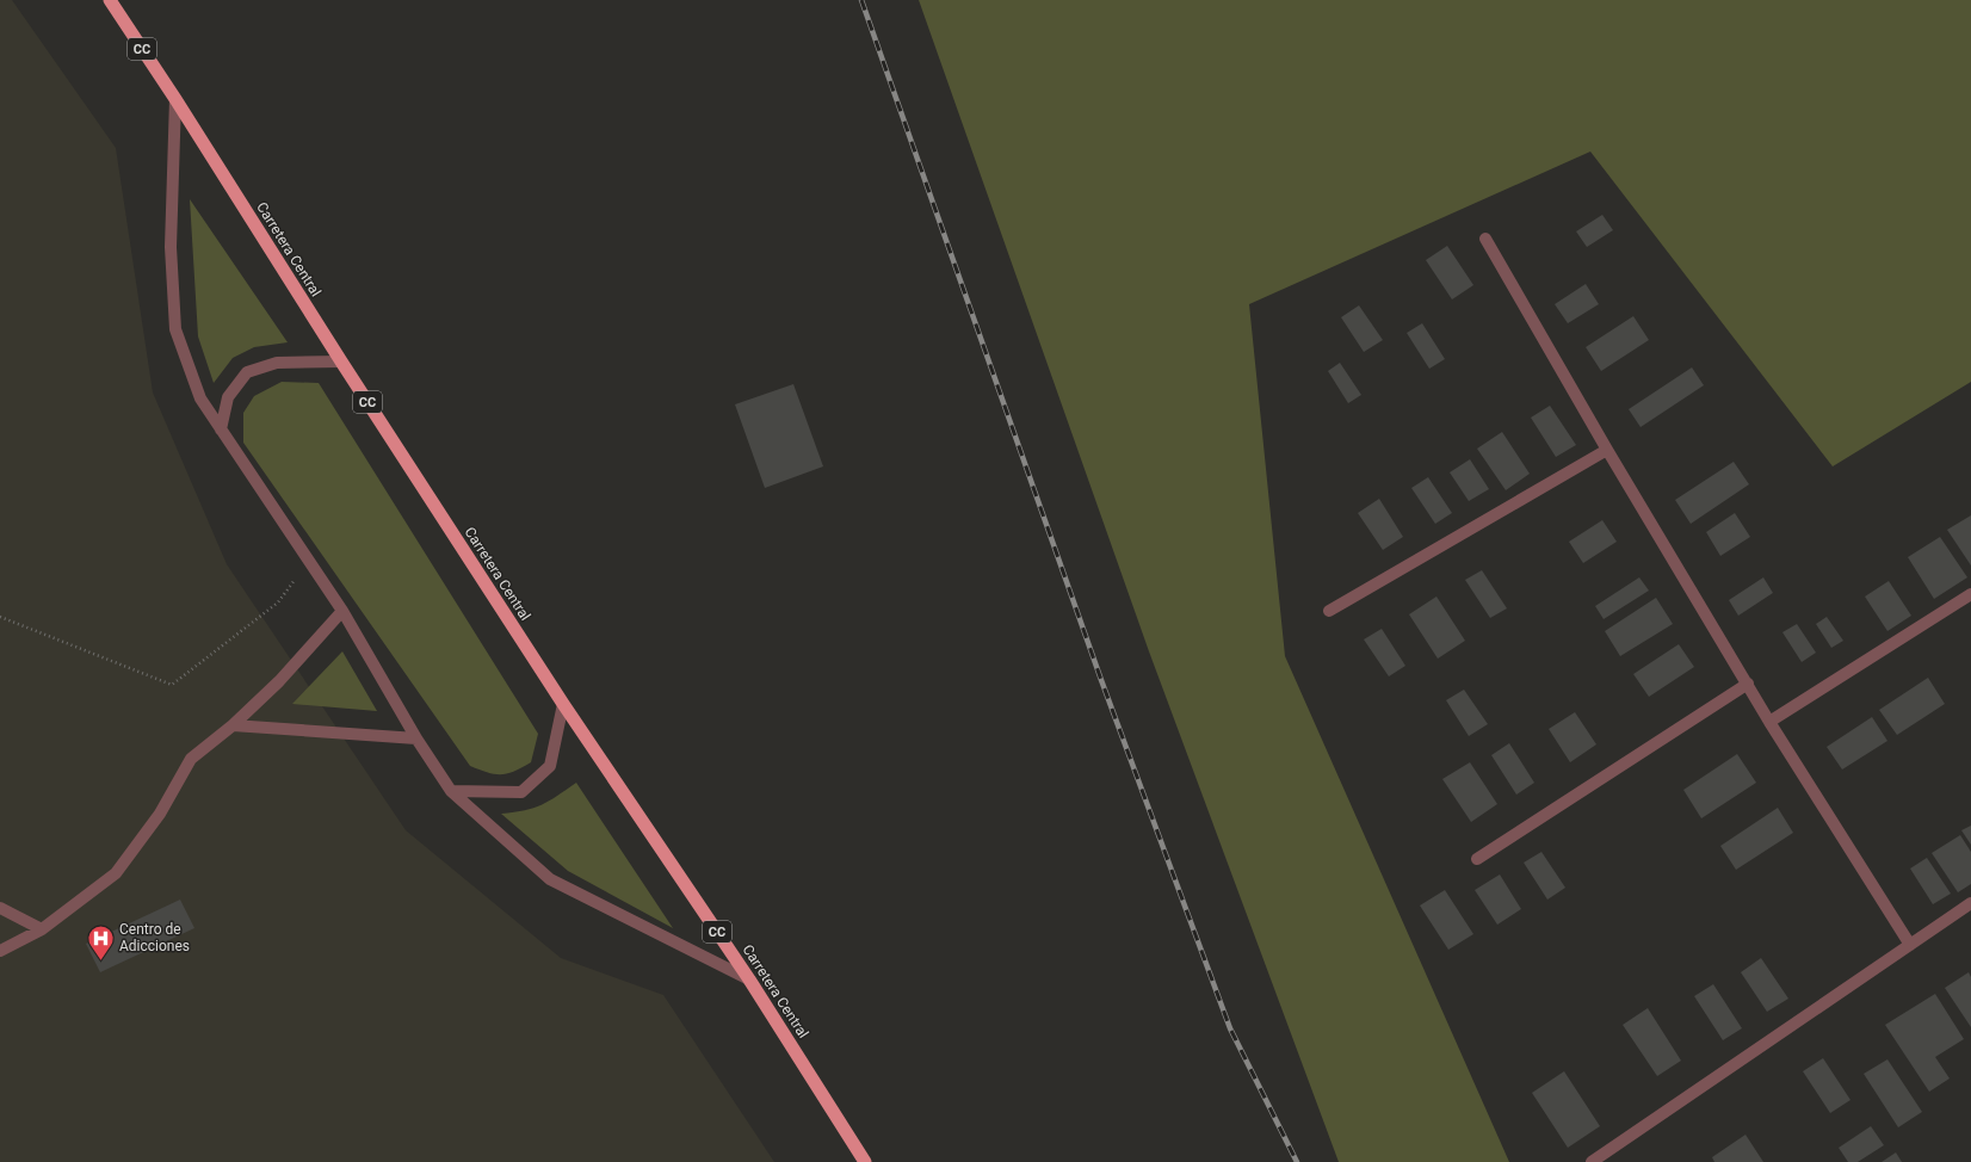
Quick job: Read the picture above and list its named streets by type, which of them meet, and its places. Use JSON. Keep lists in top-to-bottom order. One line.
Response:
{"streets":{"highway":["CC","Carretera Central"]},"places":{"hospital":["Centro de Adicciones"]}}
